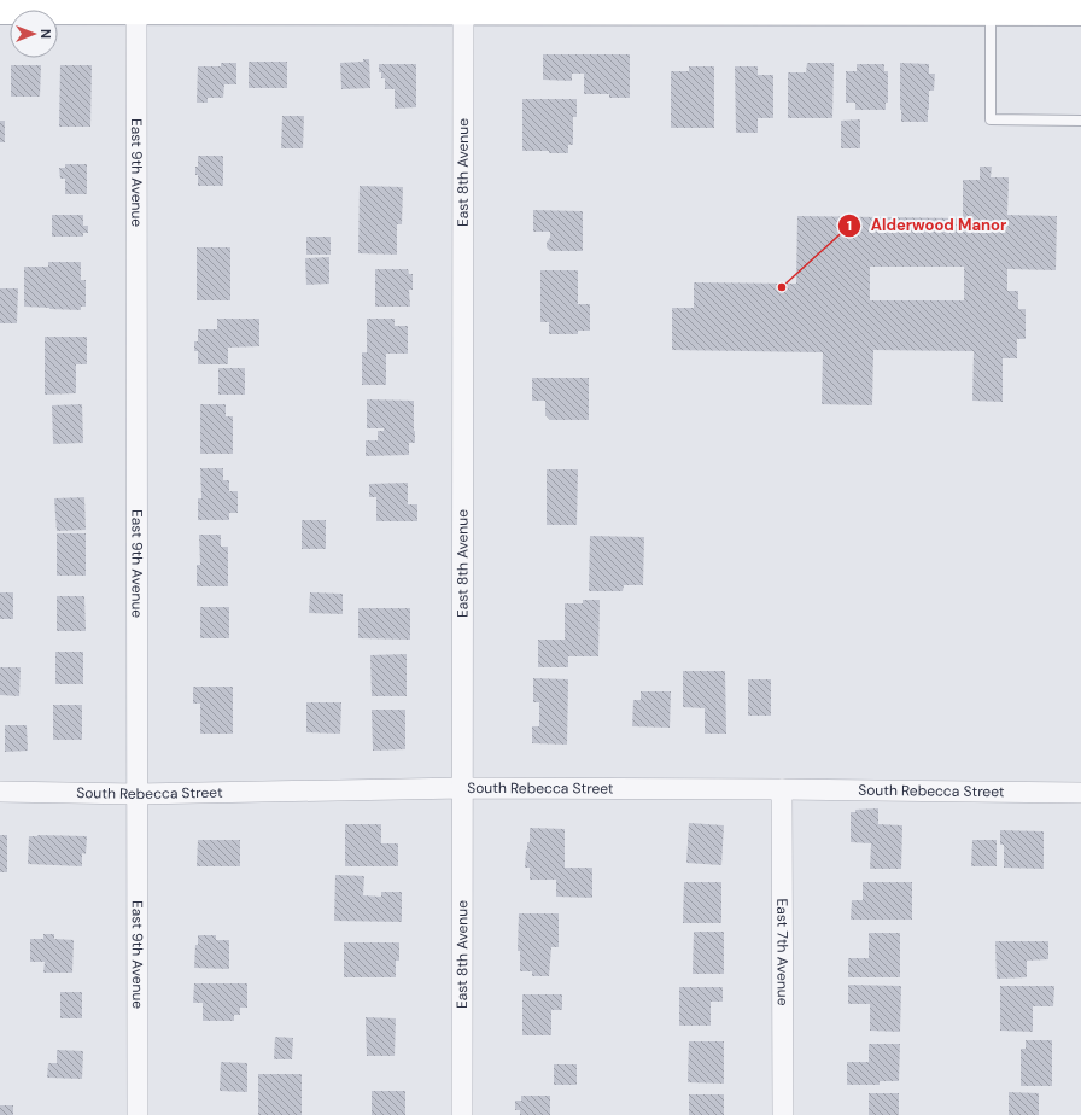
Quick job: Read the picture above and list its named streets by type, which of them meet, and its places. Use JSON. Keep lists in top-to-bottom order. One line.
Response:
{"streets":{"street":["East 9th Avenue","East 8th Avenue","South Rebecca Street","East 7th Avenue"]},"crossings":[["East 9th Avenue","South Rebecca Street"],["East 8th Avenue","South Rebecca Street"],["South Rebecca Street","East 7th Avenue"]],"places":["Alderwood Manor"],"north":"right"}
